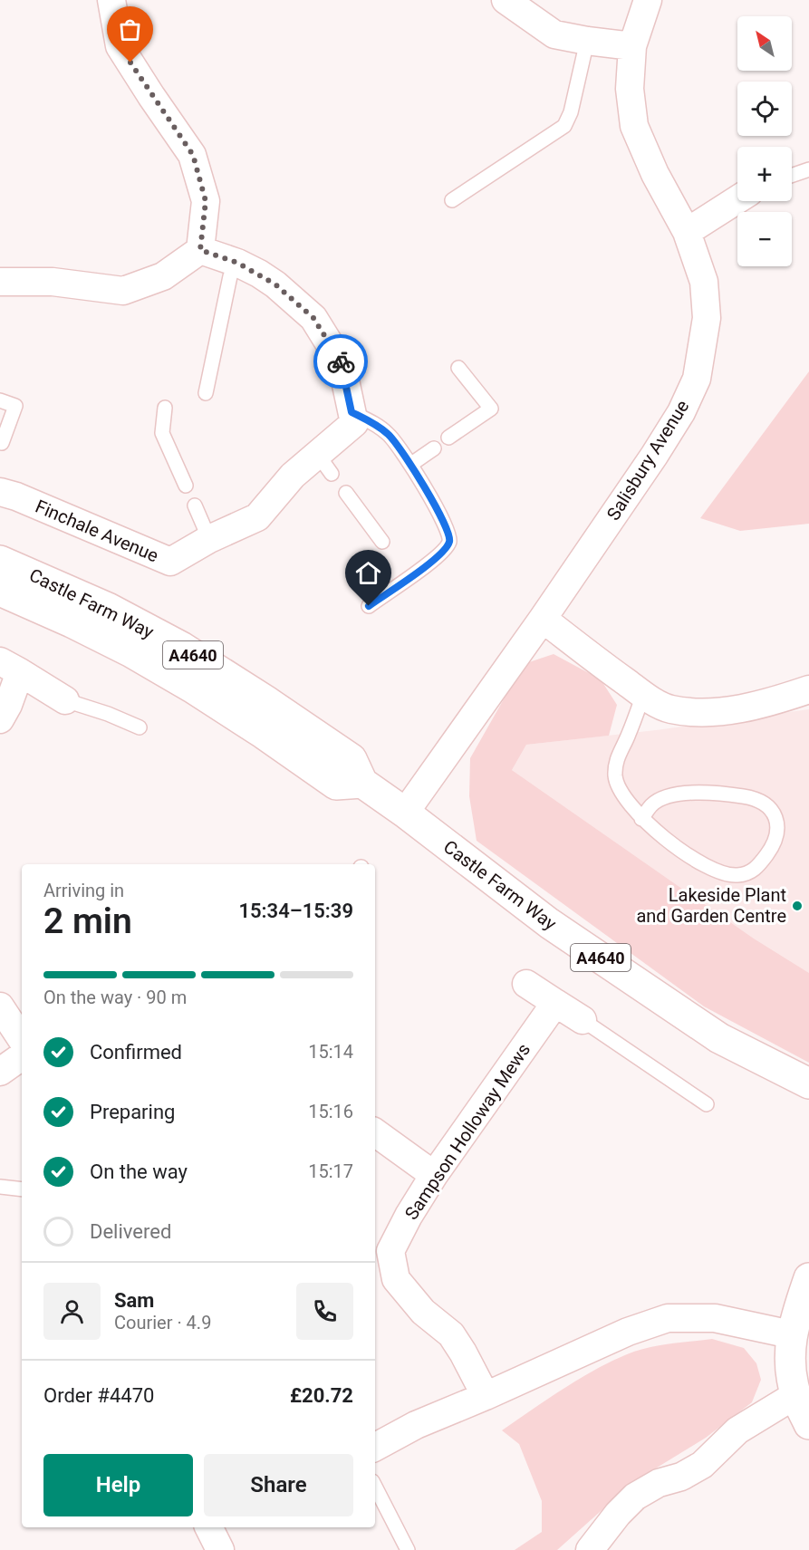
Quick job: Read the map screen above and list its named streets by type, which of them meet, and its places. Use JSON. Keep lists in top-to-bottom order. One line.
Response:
{"streets":{"main road":["Castle Farm Way","A4640"],"street":["Salisbury Avenue","Finchale Avenue","Sampson Holloway Mews"]},"crossings":[["Salisbury Avenue","Castle Farm Way"]],"places":["Lakeside Plant and Garden Centre"],"north":"top left","page":{"map_buttons":["+","−"],"heading":["2 min","Arriving in","15:34–15:39"],"panel":["Sam","Courier · 4.9","Order #4470","£20.72"],"bar":"On the way · 90 m","list":[["Confirmed","15:14"],["Preparing","15:16"],["On the way","15:17"],"Delivered"],"buttons":["Help","Share"]}}
